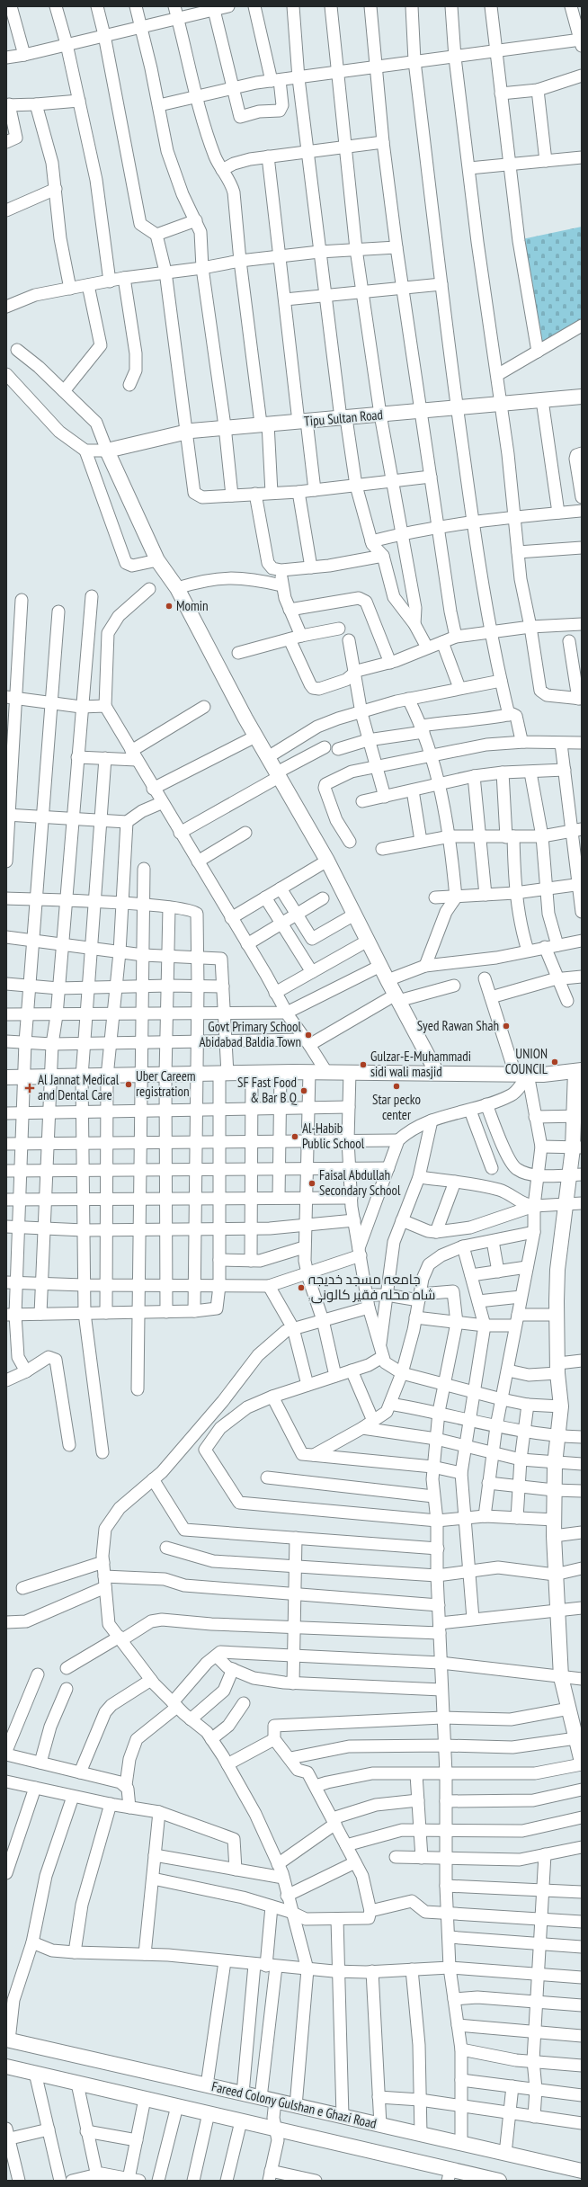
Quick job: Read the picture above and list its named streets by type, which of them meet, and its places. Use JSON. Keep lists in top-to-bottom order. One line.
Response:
{"streets":{"main road":["Tipu Sultan Road","Fareed Colony Gulshan e Ghazi Road"]},"places":{"other":["Momin","Syed Rawan Shah","Govt Primary School Abidabad Baldia Town","UNION COUNCIL","Gulzar-E-Muhammadi sidi wali masjid","Uber Careem registration","Star pecko center","SF Fast Food & Bar B Q","Al-Habib Public School","Faisal Abdullah Secondary School","جامعہ مسجد خدیجہ ,شاہ محلہ فقیر کالونی"],"health":["Al Jannat Medical and Dental Care"]}}
